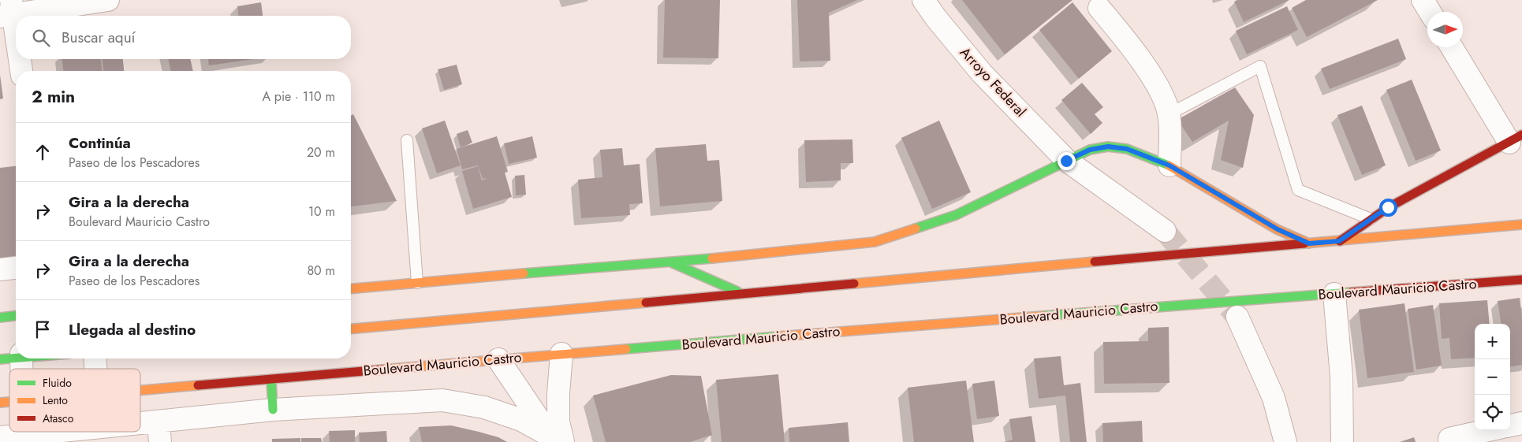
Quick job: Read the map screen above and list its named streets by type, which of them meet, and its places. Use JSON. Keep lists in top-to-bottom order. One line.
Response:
{"streets":{"main road":["Boulevard Mauricio Castro"],"street":["Arroyo Federal"]},"legend":["Fluido","Lento","Atasco"],"north":"right","page":{"search":"Buscar aquí","heading":["2 min","A pie · 110 m"],"list":[["Continúa","Paseo de los Pescadores","20 m"],["Gira a la derecha","Boulevard Mauricio Castro","10 m"],["Gira a la derecha","Paseo de los Pescadores","80 m"],"Llegada al destino"],"map_buttons":["+","−"]}}
